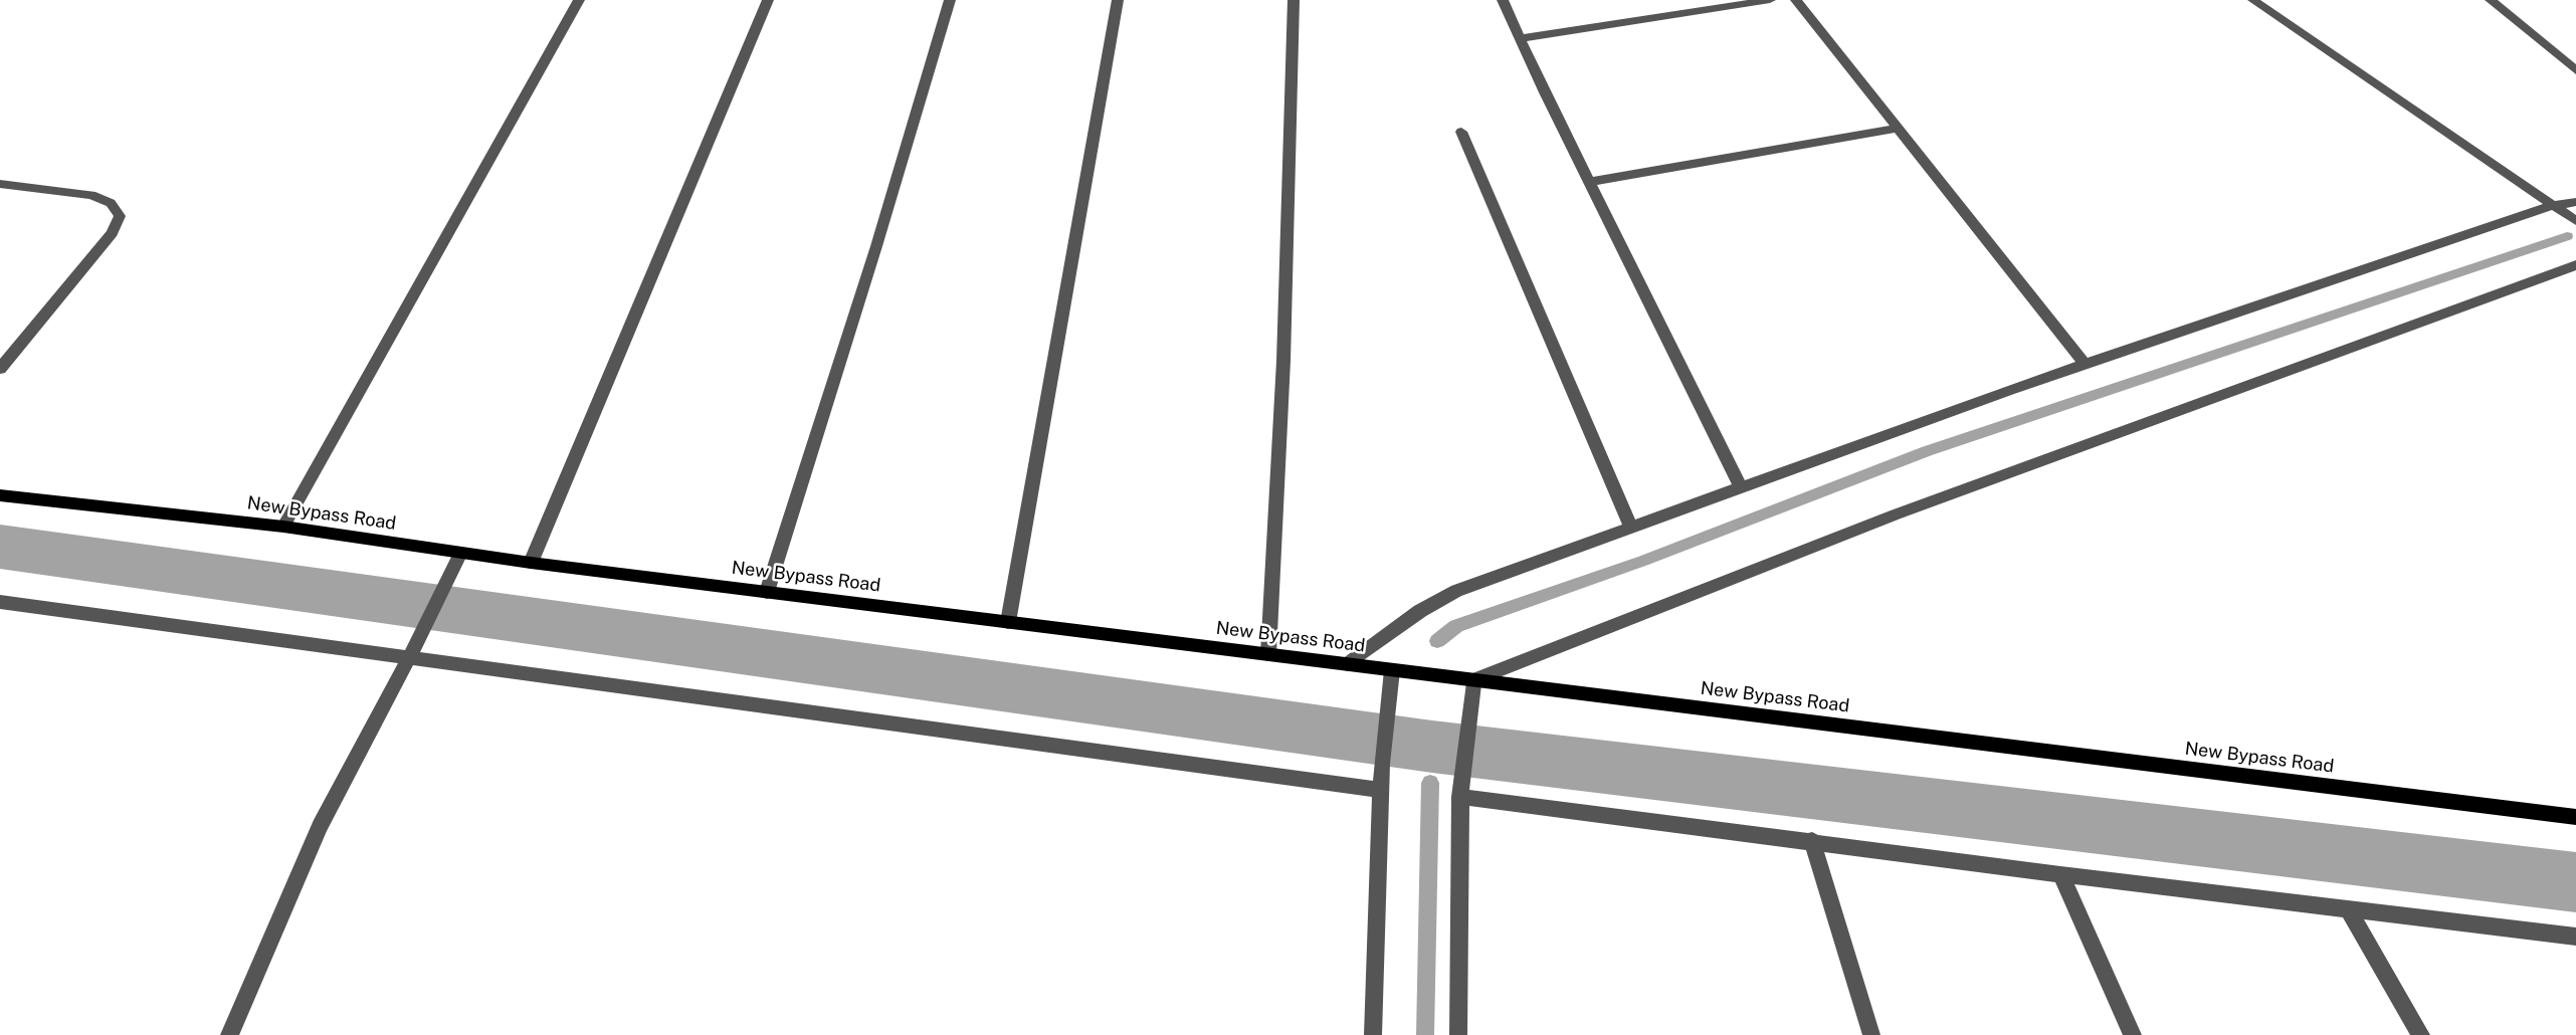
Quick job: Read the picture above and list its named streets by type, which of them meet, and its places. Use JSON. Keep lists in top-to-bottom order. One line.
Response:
{"streets":{"main road":["New Bypass Road"]}}
